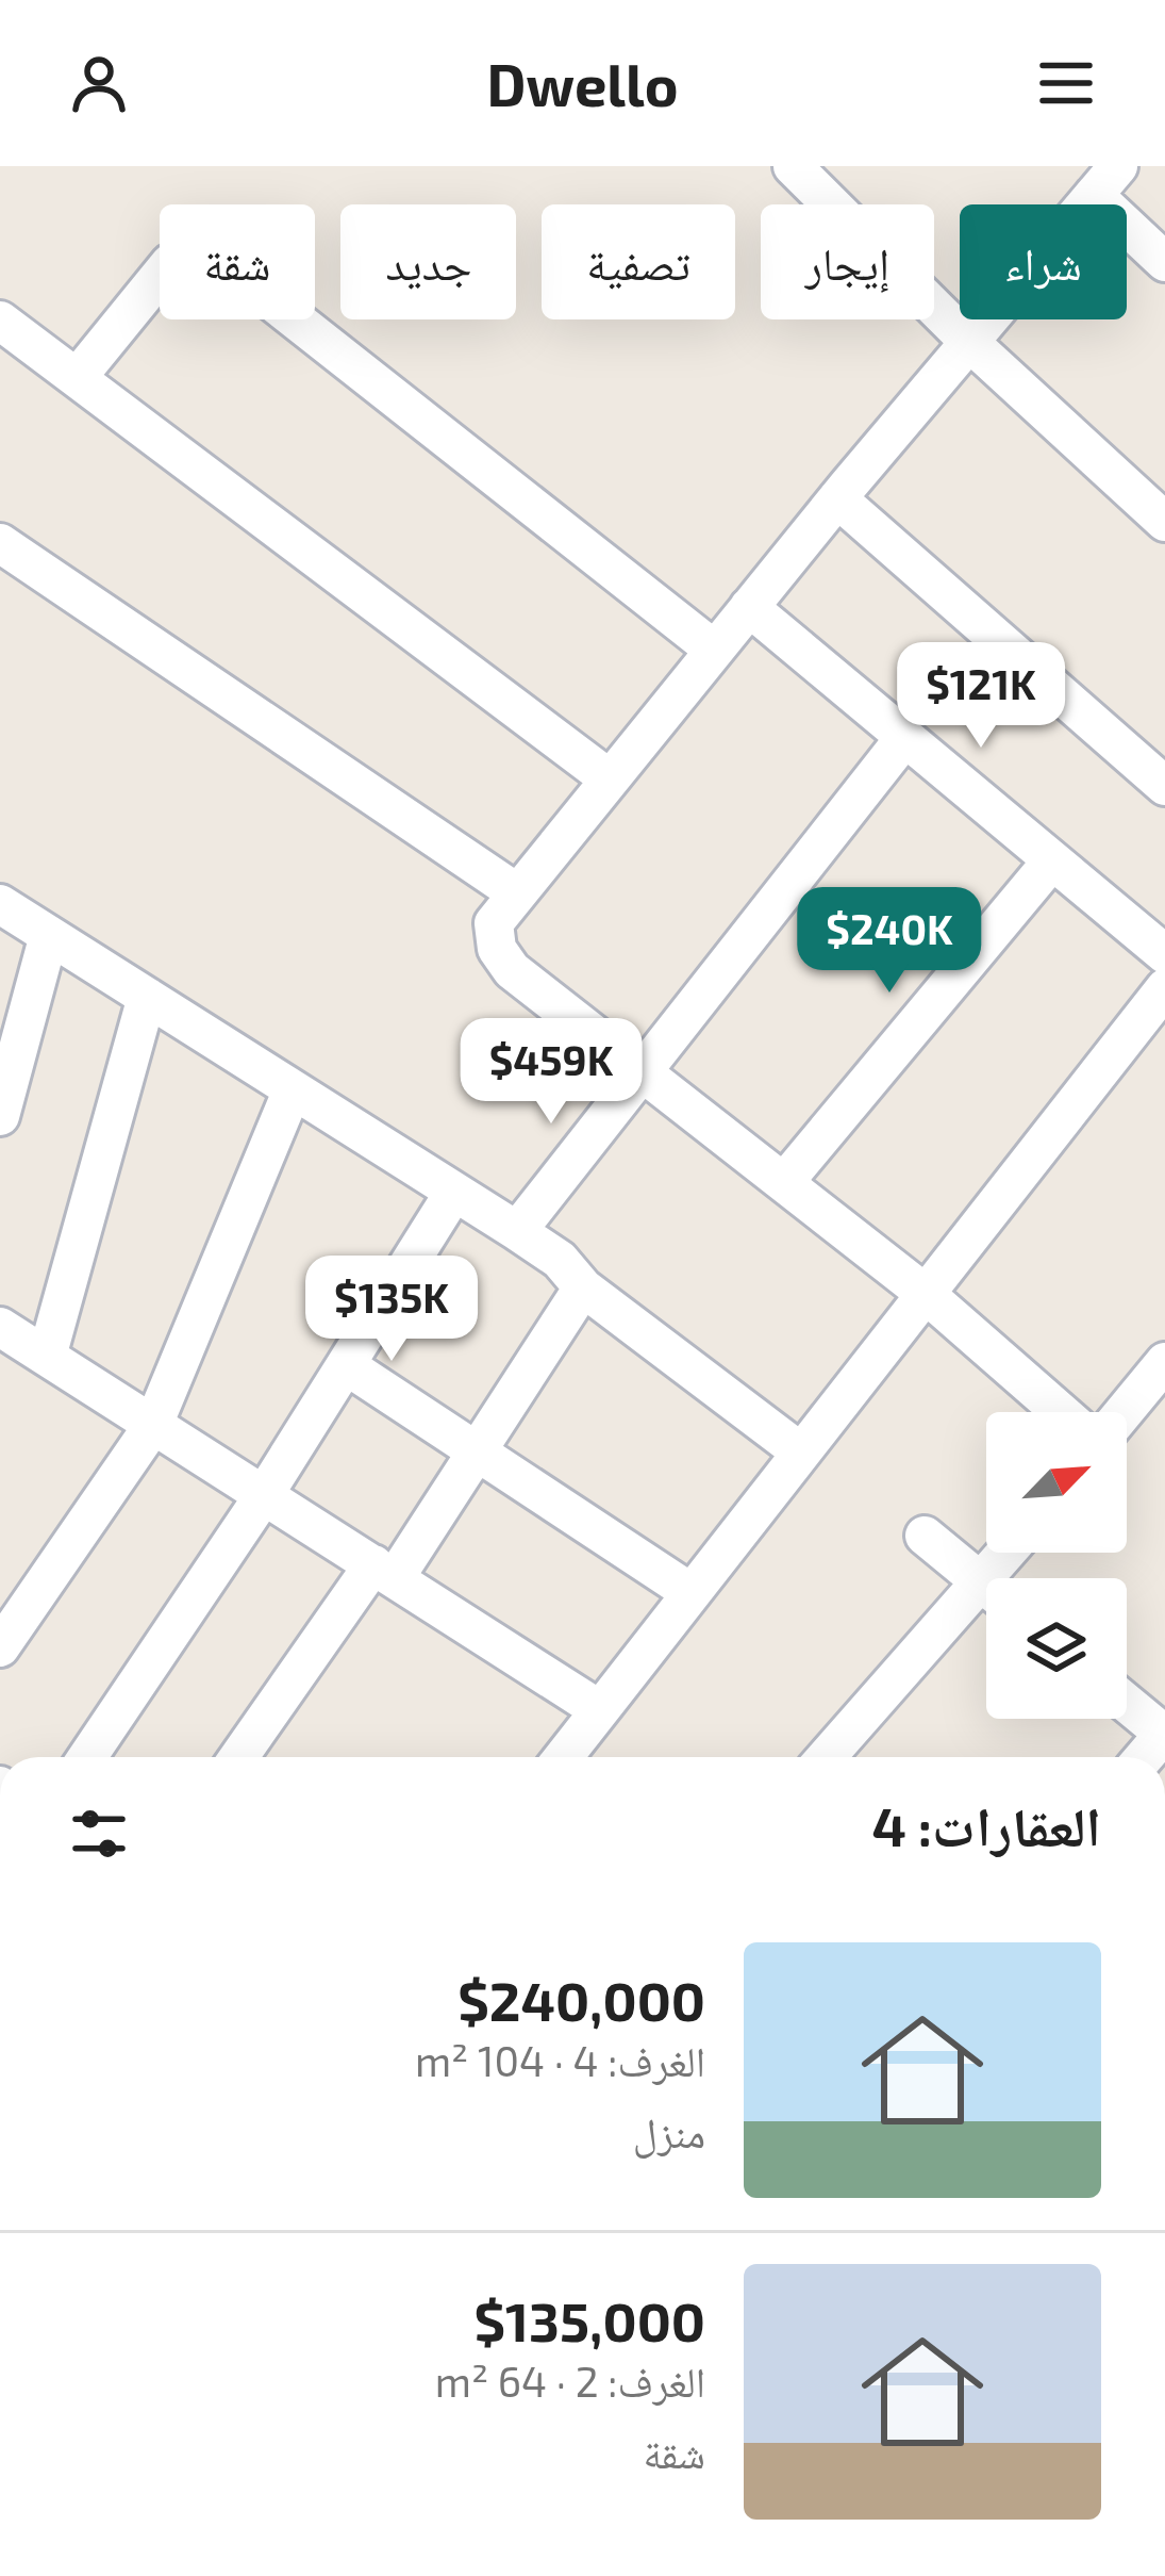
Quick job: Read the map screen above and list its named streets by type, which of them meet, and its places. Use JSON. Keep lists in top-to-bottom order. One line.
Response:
{"north":"top right","page":{"header":"Dwello","chip":["شراء","إيجار","تصفية","جديد","شقة"],"price":["$121K","$240K","$459K","$135K"],"heading":"العقارات: 4","list":[{"name":"$240,000","note":"الغرف: 4 · 104 m² · منزل"},{"name":"$135,000","note":"الغرف: 2 · 64 m² · شقة"}]}}
